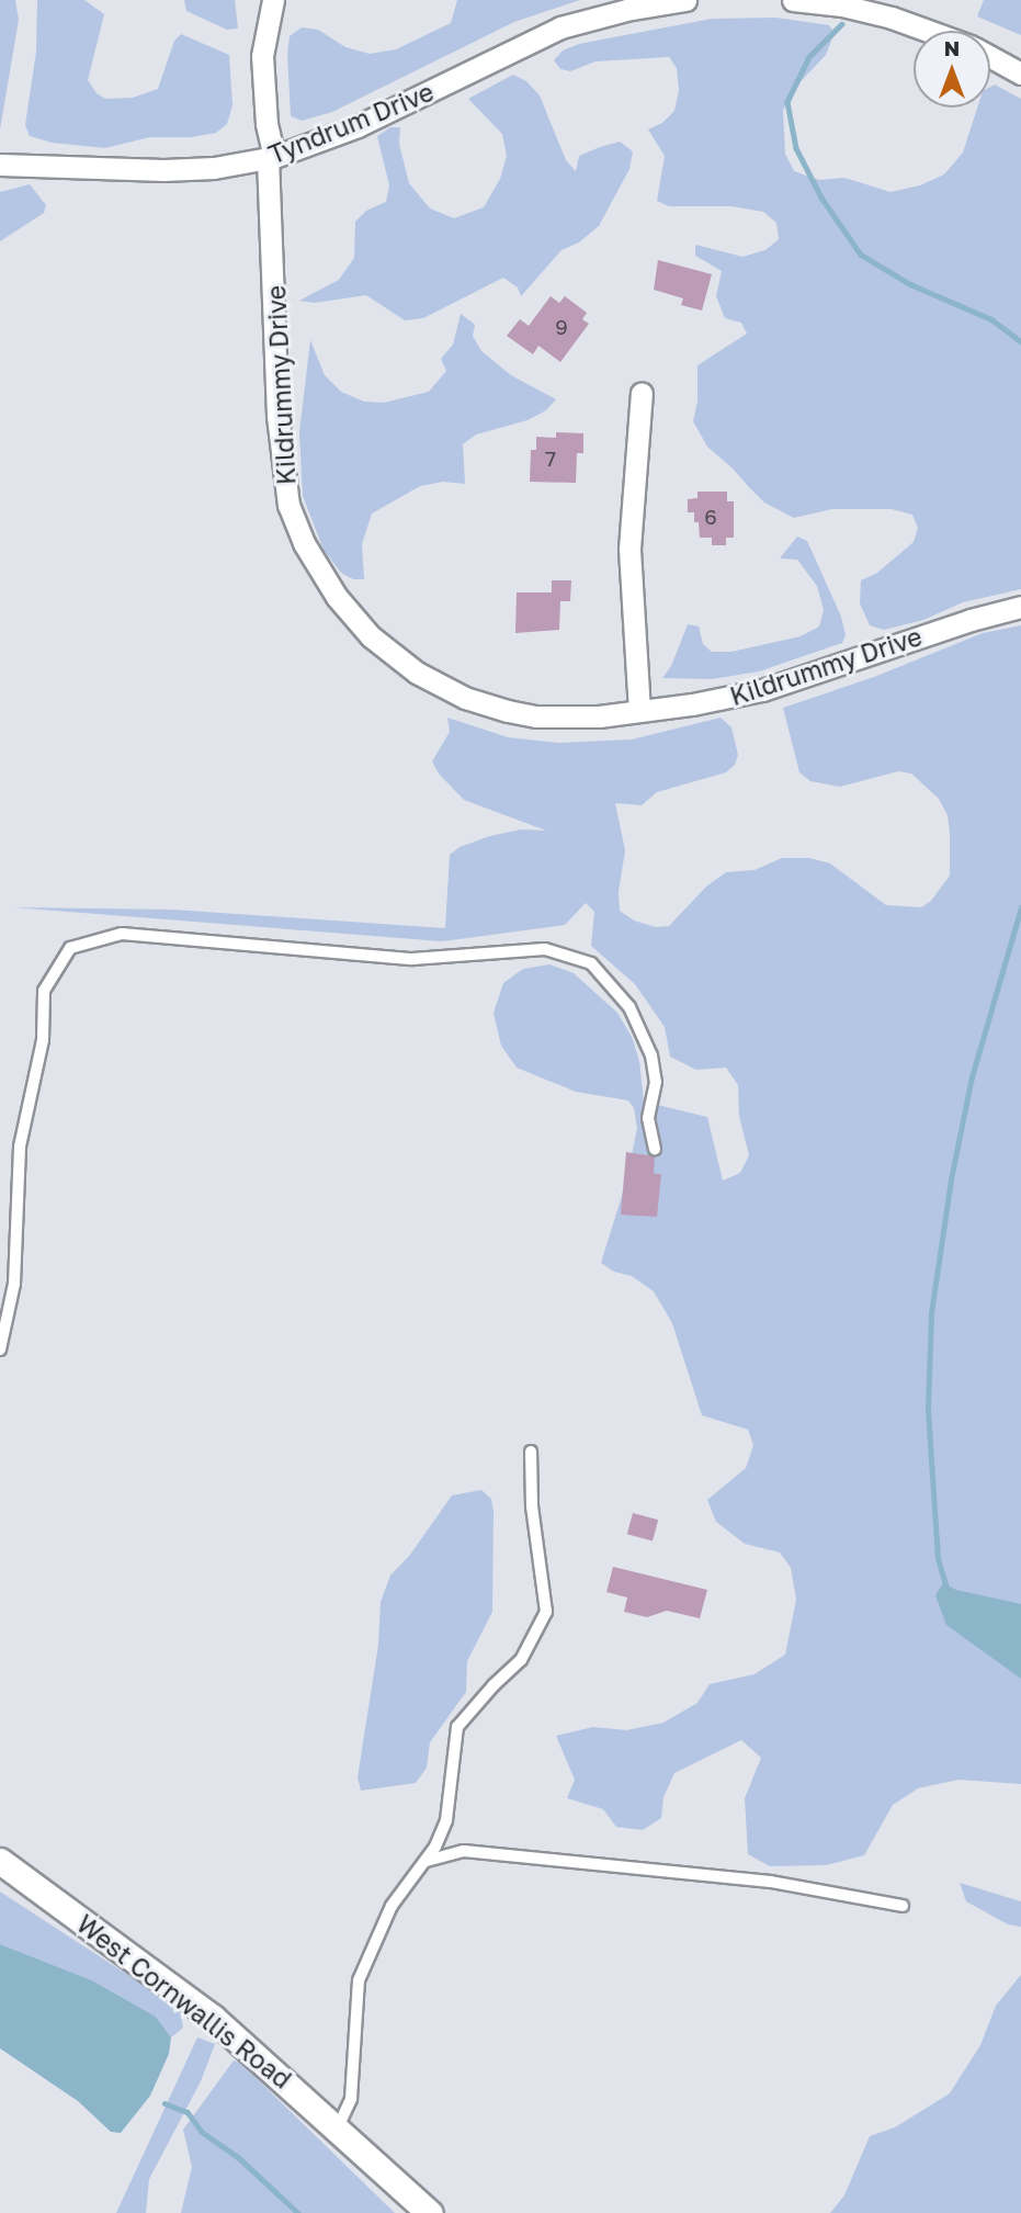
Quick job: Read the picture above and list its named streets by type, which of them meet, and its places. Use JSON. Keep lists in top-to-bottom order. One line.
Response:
{"streets":{"street":["Tyndrum Drive","Kildrummy Drive","West Cornwallis Road"]},"crossings":[["Tyndrum Drive","Kildrummy Drive"]],"house_numbers":["9","7","6"],"north":"top"}
